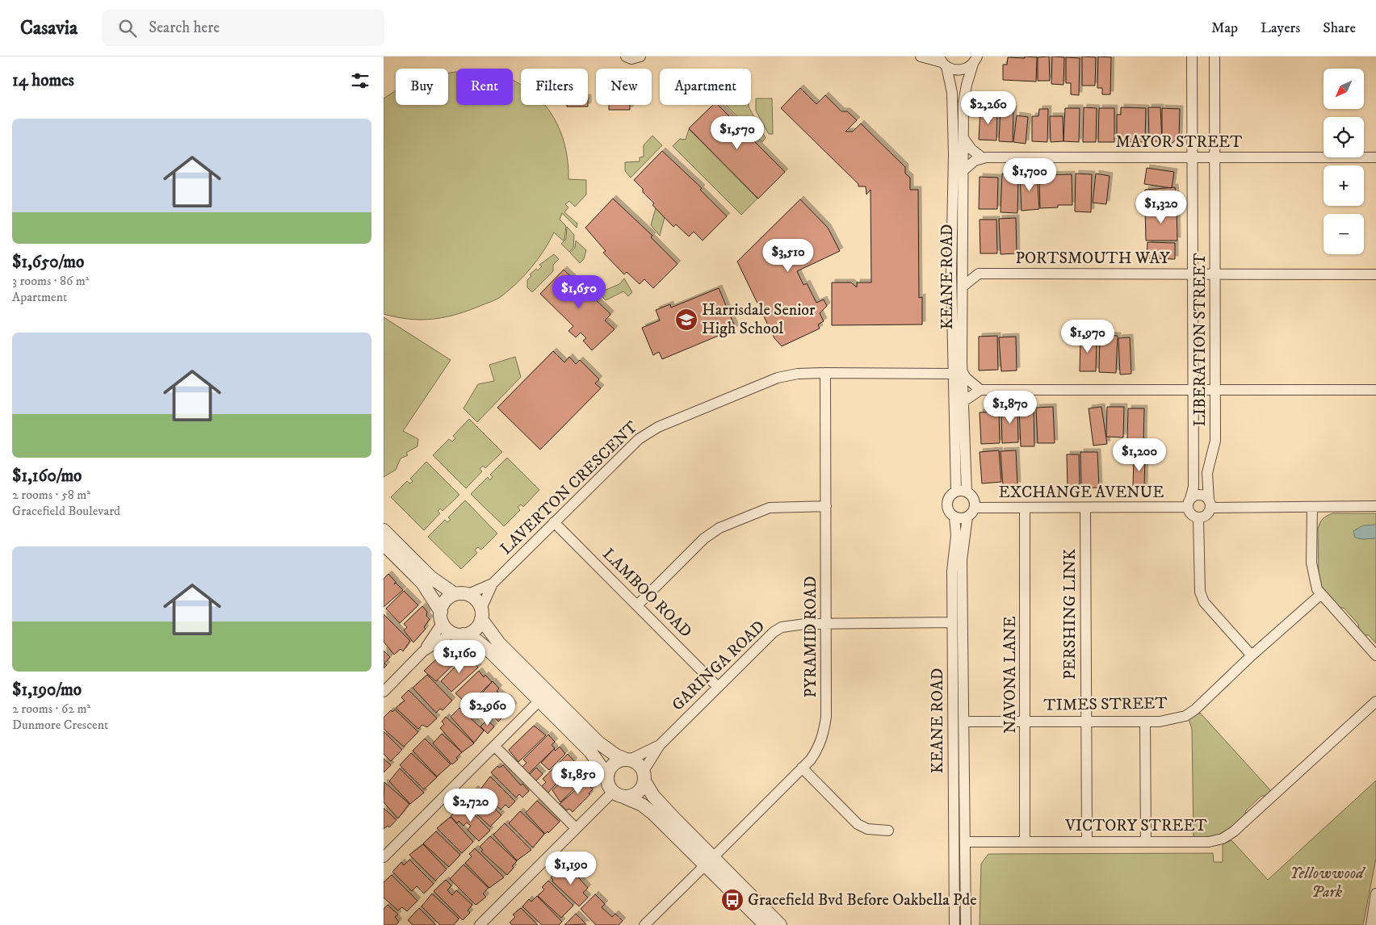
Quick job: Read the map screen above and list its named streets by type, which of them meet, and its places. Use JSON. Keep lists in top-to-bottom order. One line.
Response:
{"streets":{"street":["MAYOR STREET","PORTSMOUTH WAY","KEANE ROAD","LIBERATION STREET","LAVERTON CRESCENT","EXCHANGE AVENUE","LAMBOO ROAD","PERSHING LINK","PYRAMID ROAD","GARINGA ROAD","NAVONA LANE","TIMES STREET","VICTORY STREET"]},"crossings":[["MAYOR STREET","LIBERATION STREET"],["PORTSMOUTH WAY","LIBERATION STREET"],["KEANE ROAD","LAVERTON CRESCENT"],["KEANE ROAD","EXCHANGE AVENUE"],["KEANE ROAD","GARINGA ROAD"],["KEANE ROAD","TIMES STREET"],["KEANE ROAD","VICTORY STREET"],["LIBERATION STREET","EXCHANGE AVENUE"],["LAVERTON CRESCENT","LAMBOO ROAD"],["LAVERTON CRESCENT","PYRAMID ROAD"],["EXCHANGE AVENUE","PERSHING LINK"],["EXCHANGE AVENUE","NAVONA LANE"],["LAMBOO ROAD","GARINGA ROAD"],["PERSHING LINK","TIMES STREET"],["PERSHING LINK","VICTORY STREET"],["PYRAMID ROAD","GARINGA ROAD"],["NAVONA LANE","TIMES STREET"],["NAVONA LANE","VICTORY STREET"]],"parks":["Yellowwood Park"],"places":{"school or university":["Harrisdale Senior High School"],"bus stop":["Gracefield Bvd Before Oakbella Pde"]},"north":"bottom left","page":{"header":"Casavia","search":"Search here","nav":["Map","Layers","Share"],"heading":"14 homes","map_buttons":["+","−"],"chip":["Buy","Rent","Filters","New","Apartment"],"price":["$2,260","$1,570","$1,700","$1,320","$3,510","$1,650","$1,970","$1,870","$1,200","$1,160","$2,960","$1,850","$2,720","$1,190"],"list":[{"name":"$1,650/mo","note":"3 rooms · 86 m² · Apartment"},{"name":"$1,160/mo","note":"2 rooms · 58 m² · Gracefield Boulevard"},{"name":"$1,190/mo","note":"2 rooms · 62 m² · Dunmore Crescent"}]}}
